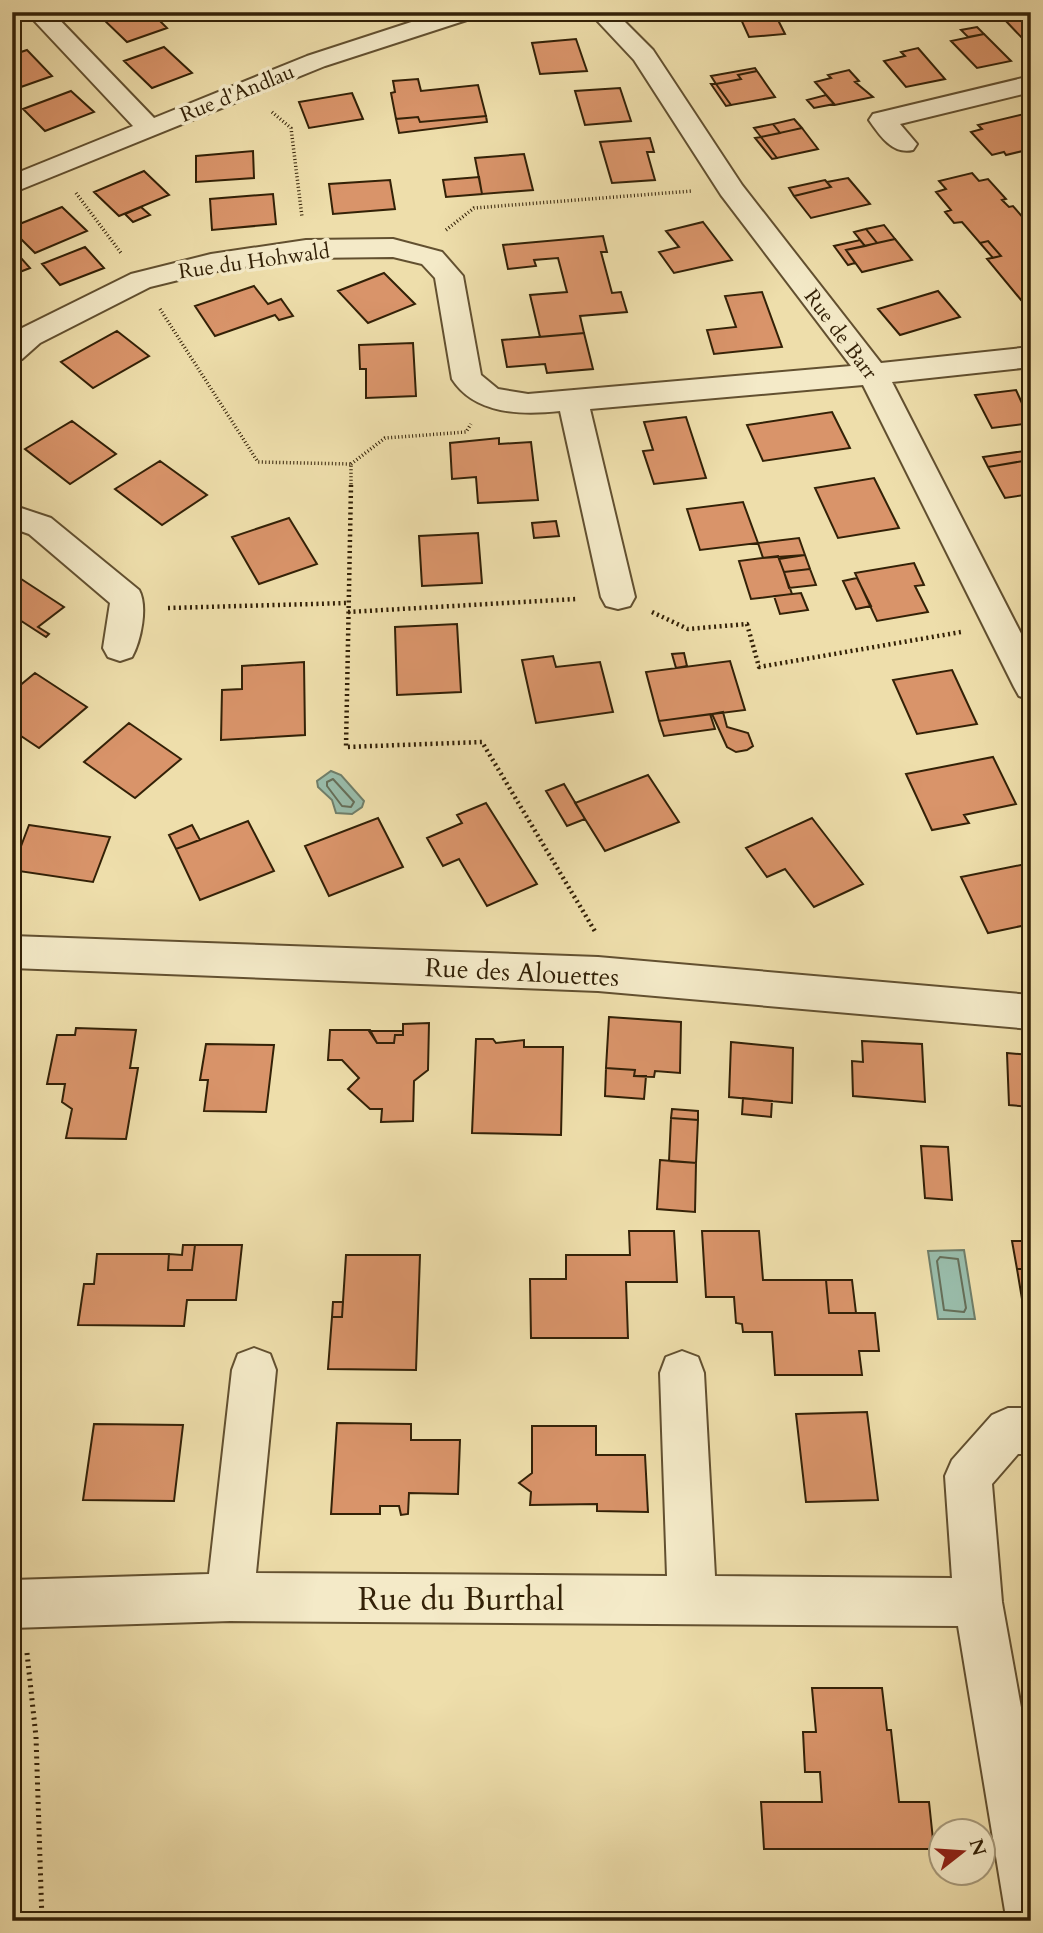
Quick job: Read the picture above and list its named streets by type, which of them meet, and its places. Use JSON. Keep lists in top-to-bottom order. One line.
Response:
{"streets":{"street":["Rue d'Andlau","Rue du Hohwald","Rue de Barr","Rue des Alouettes","Rue du Burthal"]},"north":"right"}
